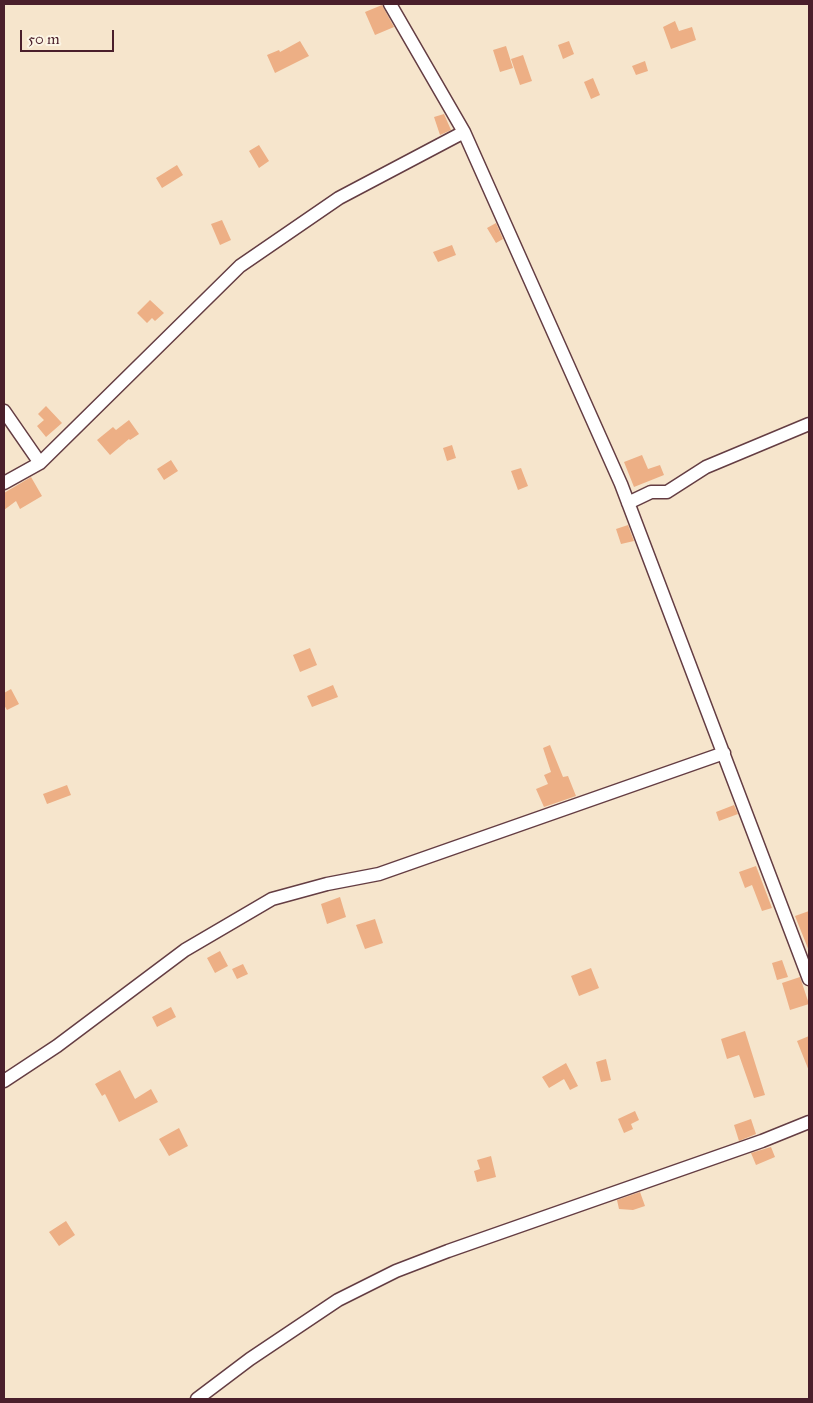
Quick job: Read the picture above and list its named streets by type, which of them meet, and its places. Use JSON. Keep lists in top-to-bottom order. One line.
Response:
{"scale_bar":"50 m"}
